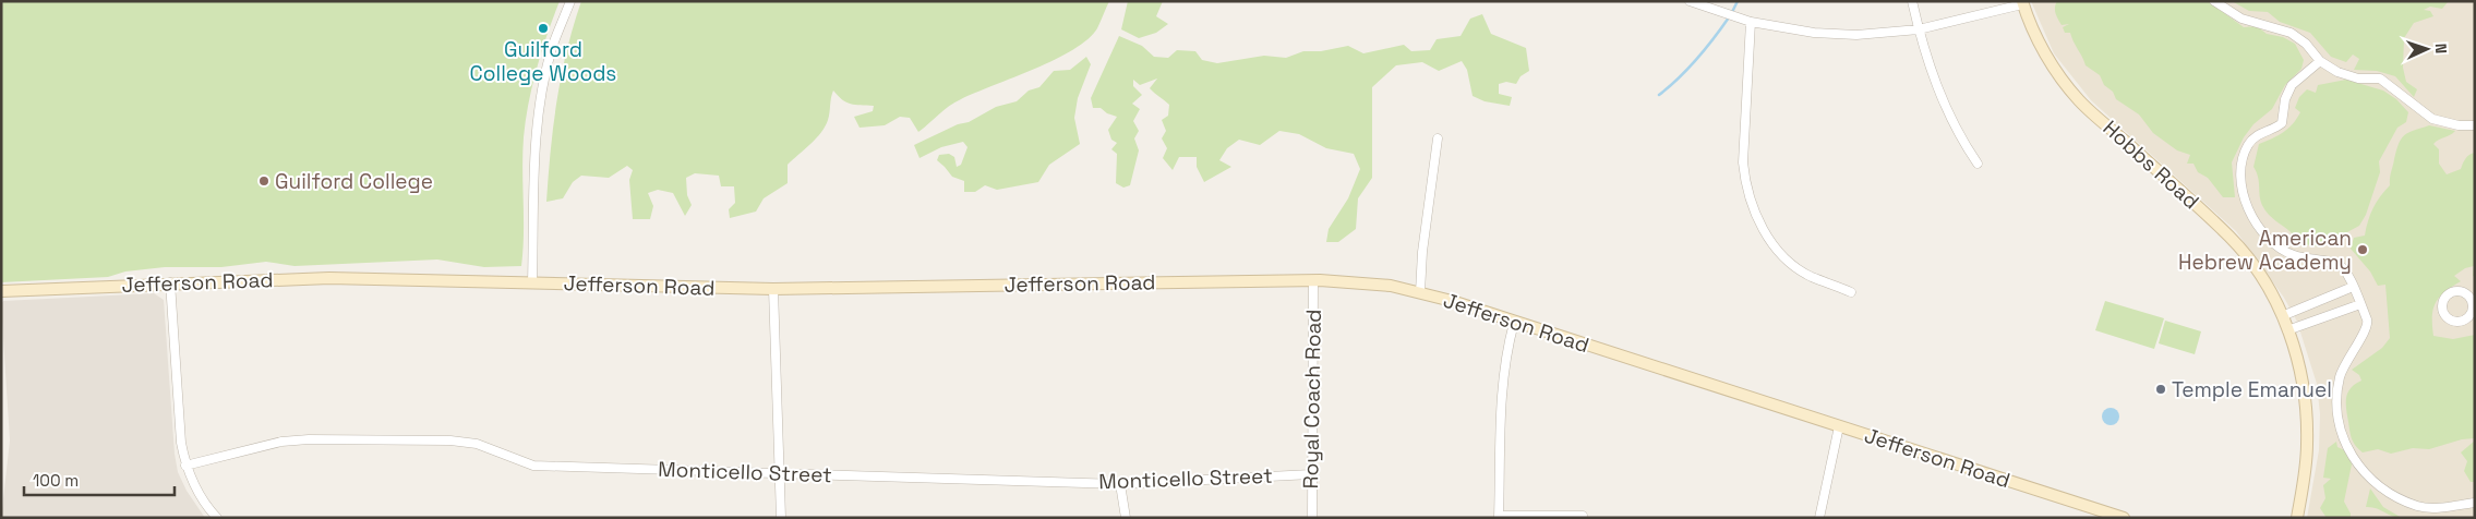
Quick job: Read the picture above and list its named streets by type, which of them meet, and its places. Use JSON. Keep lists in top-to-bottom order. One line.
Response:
{"streets":{"street":["Hobbs Road","Jefferson Road","Royal Coach Road","Monticello Street"]},"crossings":[["Jefferson Road","Royal Coach Road"],["Royal Coach Road","Monticello Street"]],"places":["Guilford College Woods","Guilford College","American Hebrew Academy","Temple Emanuel"],"scale_bar":"100 m","north":"right"}
